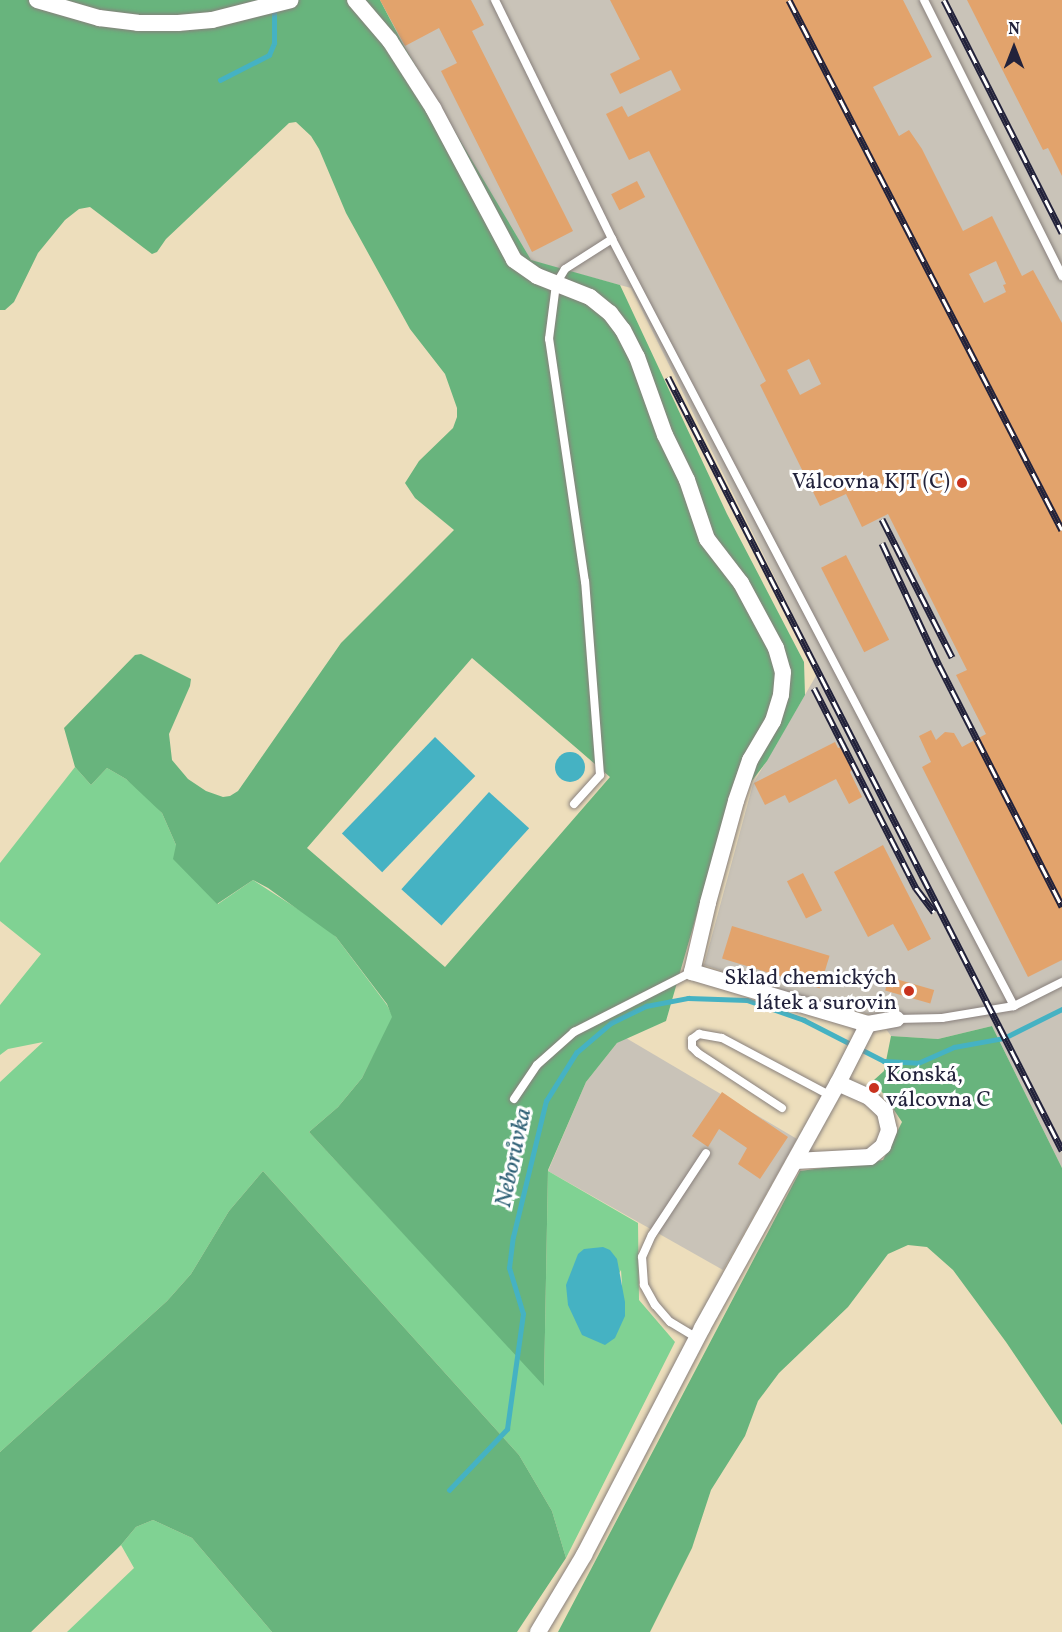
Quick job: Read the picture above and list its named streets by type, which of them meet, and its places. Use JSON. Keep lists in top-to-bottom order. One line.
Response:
{"water":["Neborůvka"],"places":["Válcovna KJT (C)","Sklad chemických látek a surovin","Konská, válcovna C"],"north":"top"}
